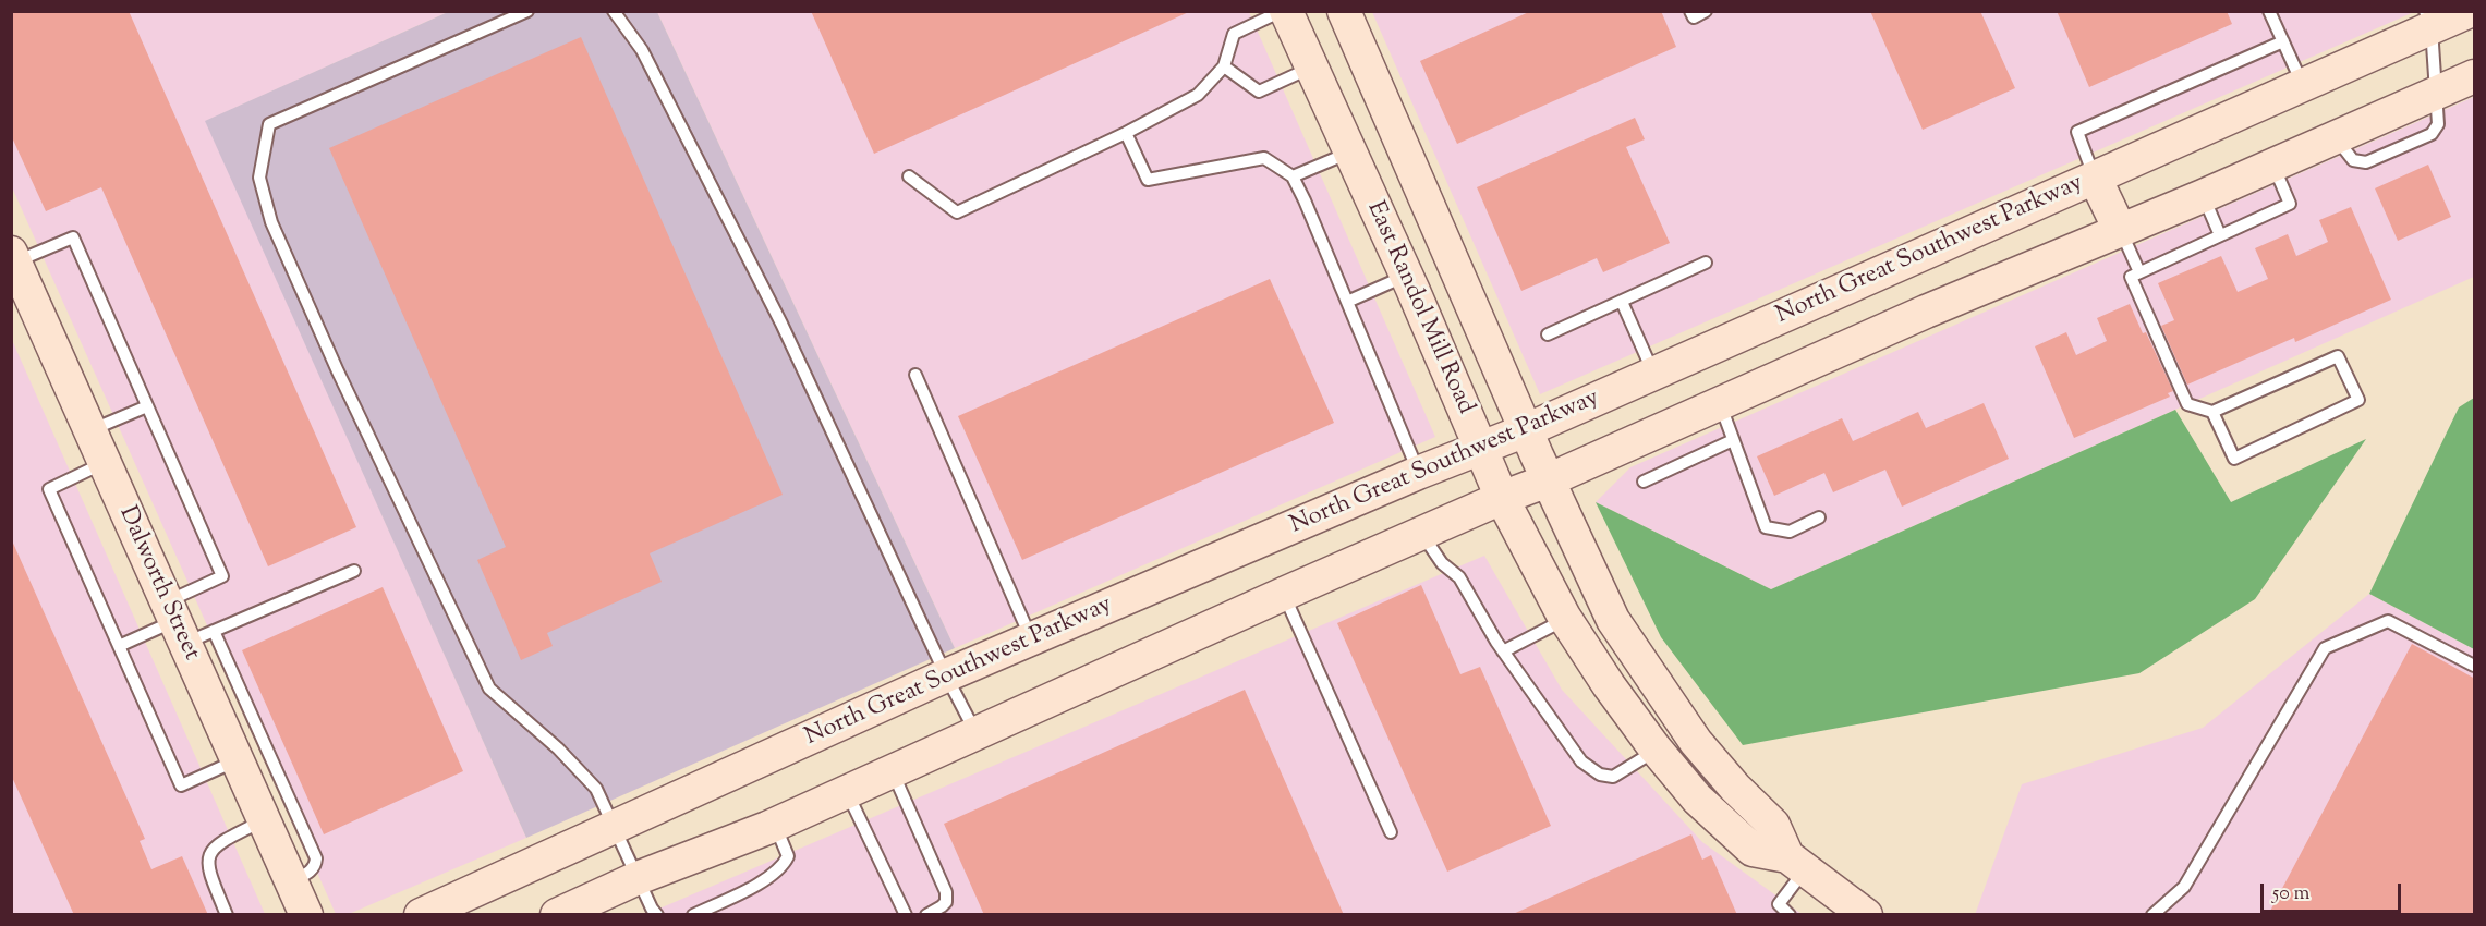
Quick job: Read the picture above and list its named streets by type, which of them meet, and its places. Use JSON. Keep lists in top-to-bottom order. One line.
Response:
{"streets":{"main road":["North Great Southwest Parkway","East Randol Mill Road","Dalworth Street"]},"crossings":[["North Great Southwest Parkway","East Randol Mill Road"]],"scale_bar":"50 m"}
